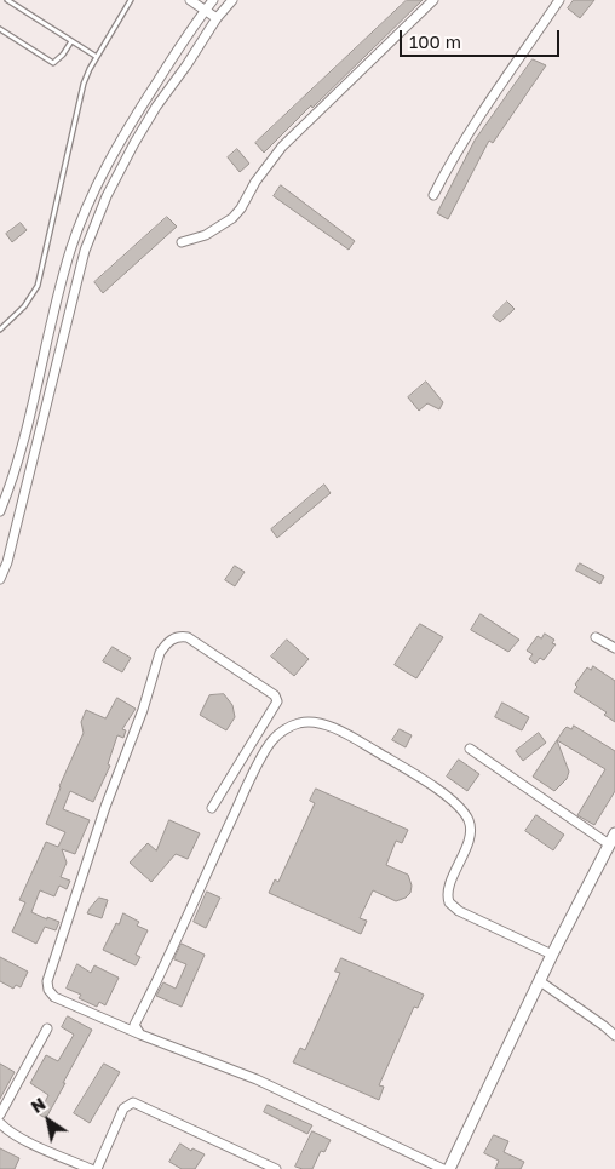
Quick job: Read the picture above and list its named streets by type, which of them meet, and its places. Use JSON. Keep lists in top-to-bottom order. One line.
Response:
{"scale_bar":"100 m","north":"top left"}
